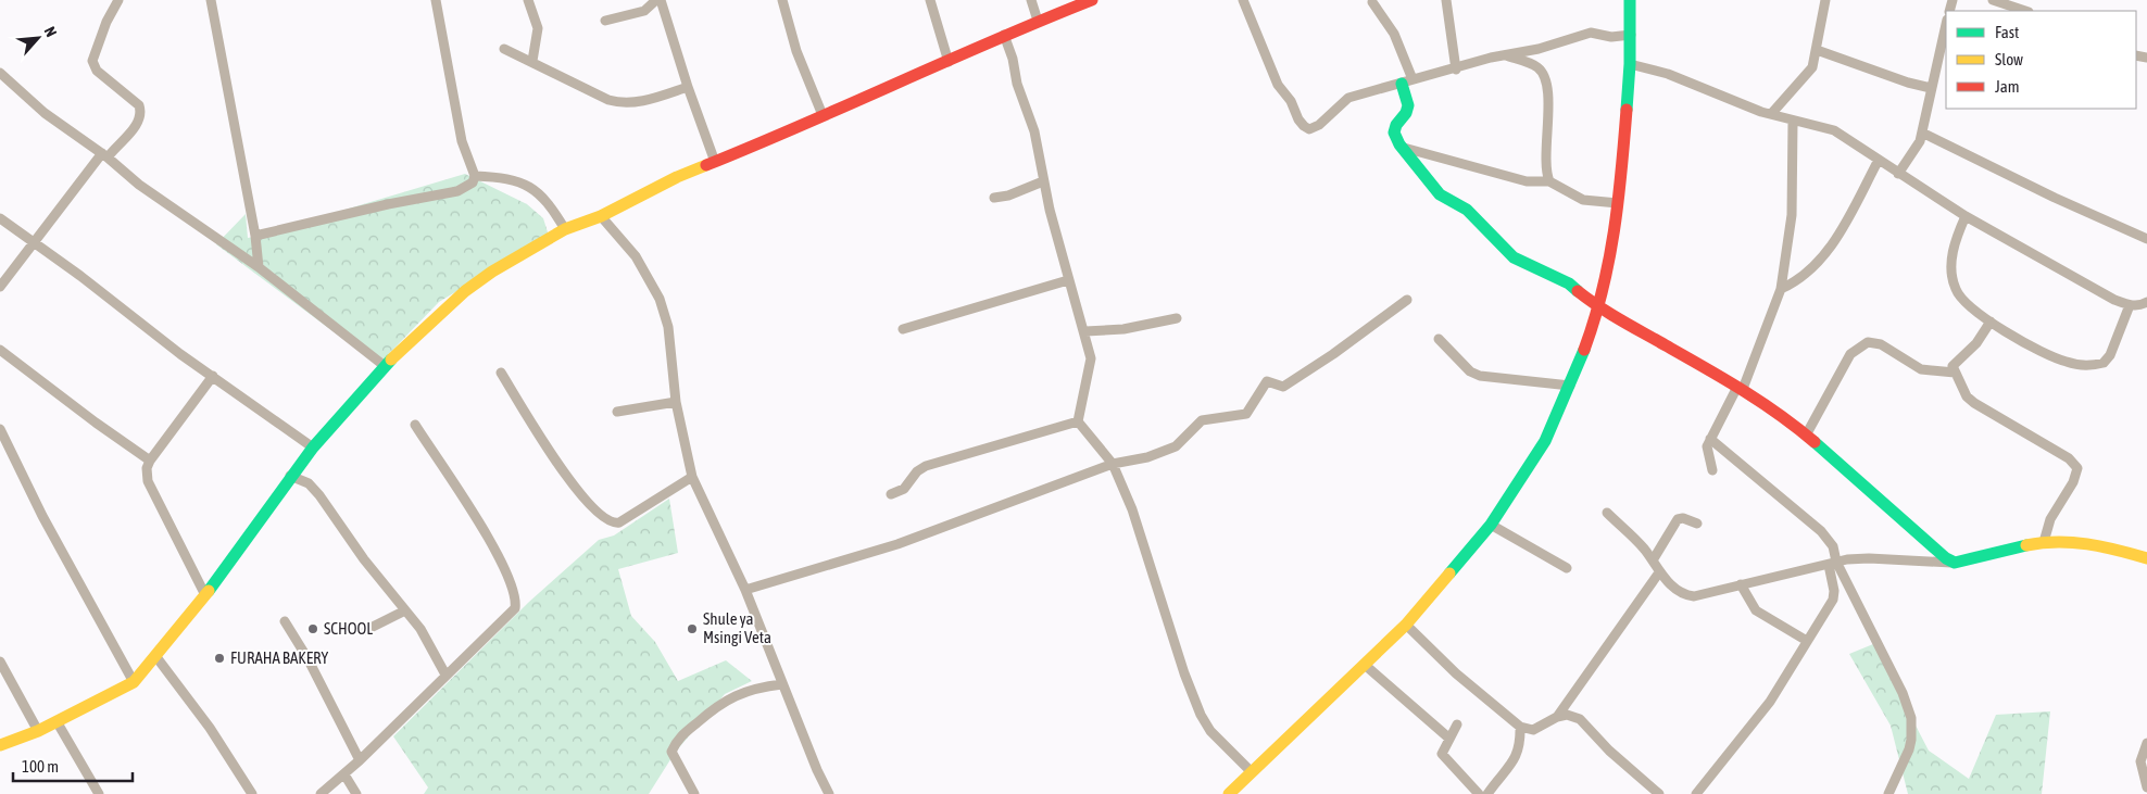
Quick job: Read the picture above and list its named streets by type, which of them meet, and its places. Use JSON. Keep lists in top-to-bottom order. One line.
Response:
{"places":["SCHOOL","Shule ya Msingi Veta","FURAHA BAKERY"],"legend":["Fast","Slow","Jam"],"scale_bar":"100 m","north":"top right"}
